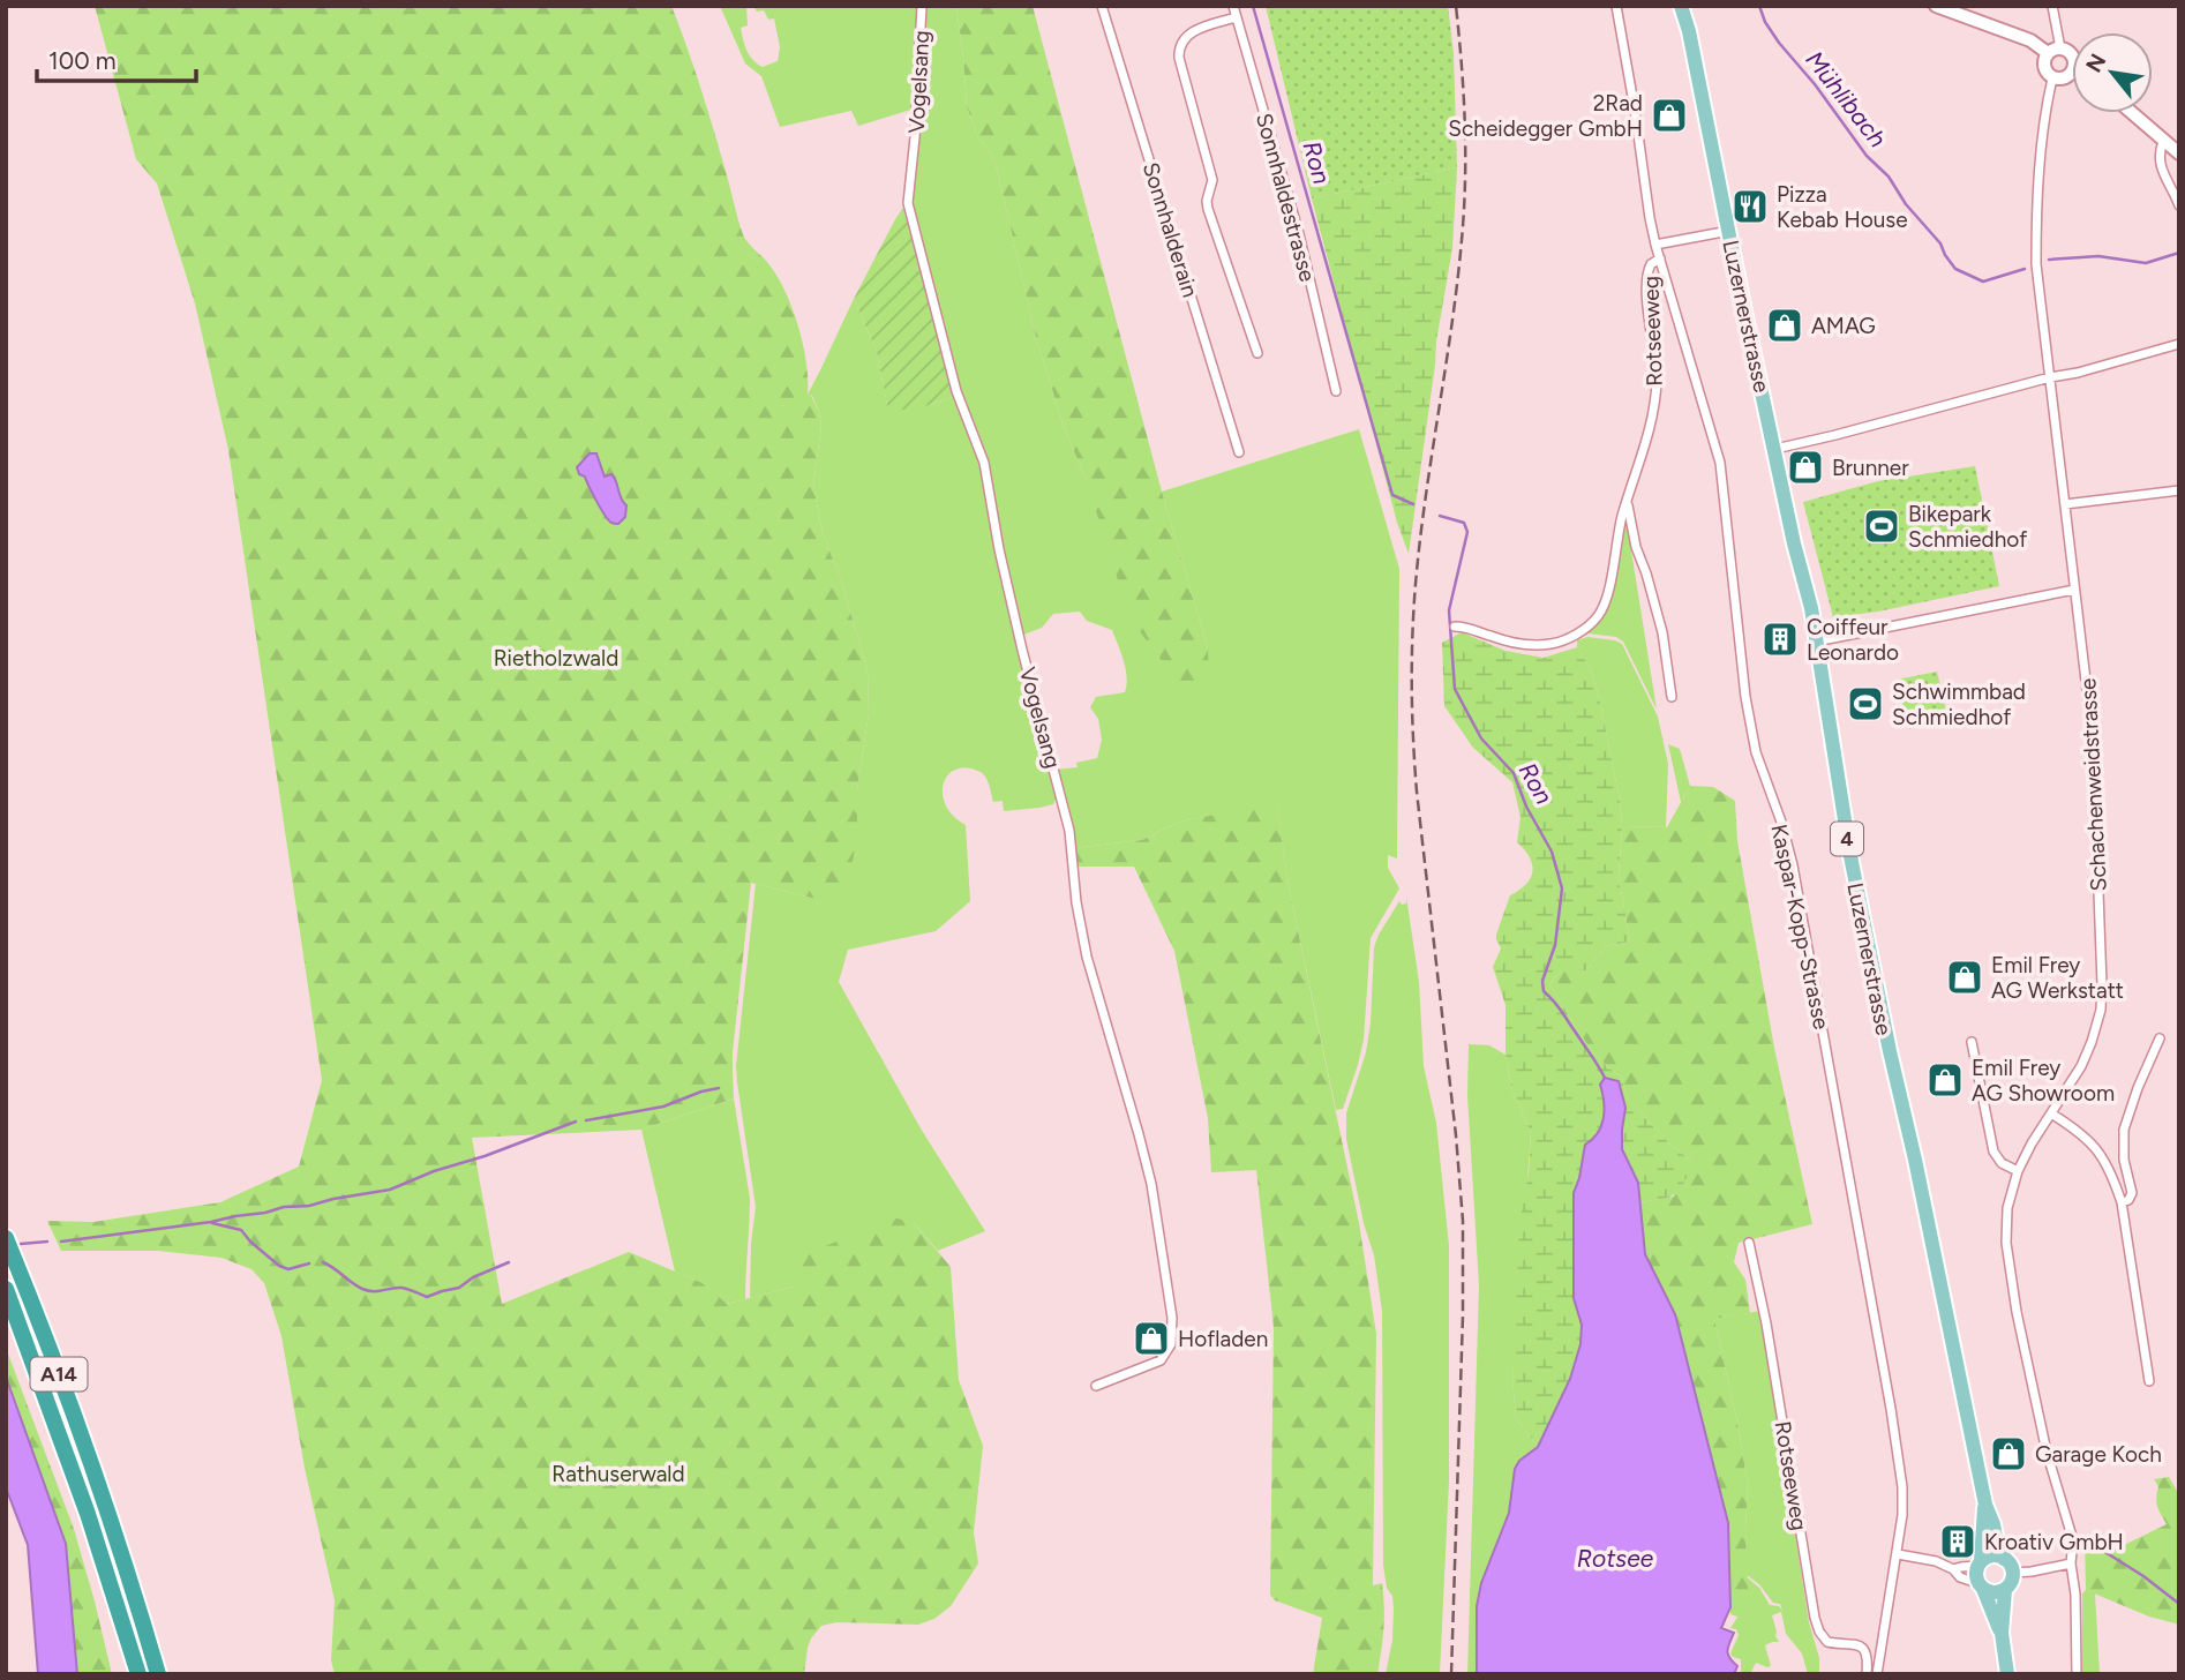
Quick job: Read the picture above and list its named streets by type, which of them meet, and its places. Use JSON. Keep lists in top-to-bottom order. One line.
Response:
{"streets":{"highway":["A14"],"main road":["Luzernerstrasse","4"],"street":["Vogelsang","Sonnhaldestrasse","Sonnhalderain","Rotseeweg","Schachenweidstrasse","Kaspar-Kopp-Strasse"]},"crossings":[["Luzernerstrasse","Rotseeweg"],["Luzernerstrasse","4"],["Rotseeweg","Kaspar-Kopp-Strasse"]],"water":["Mühlibach","Ron","Rotsee"],"parks":["Rietholzwald","Rathuserwald"],"places":{"shop":["2Rad Scheidegger GmbH","AMAG","Brunner","Emil Frey AG Werkstatt","Emil Frey AG Showroom","Hofladen","Garage Koch"],"restaurant":["Pizza Kebab House"],"sports":["Bikepark Schmiedhof","Schwimmbad Schmiedhof"],"building":["Coiffeur Leonardo","Kroativ GmbH"]},"scale_bar":"100 m","north":"top left"}
